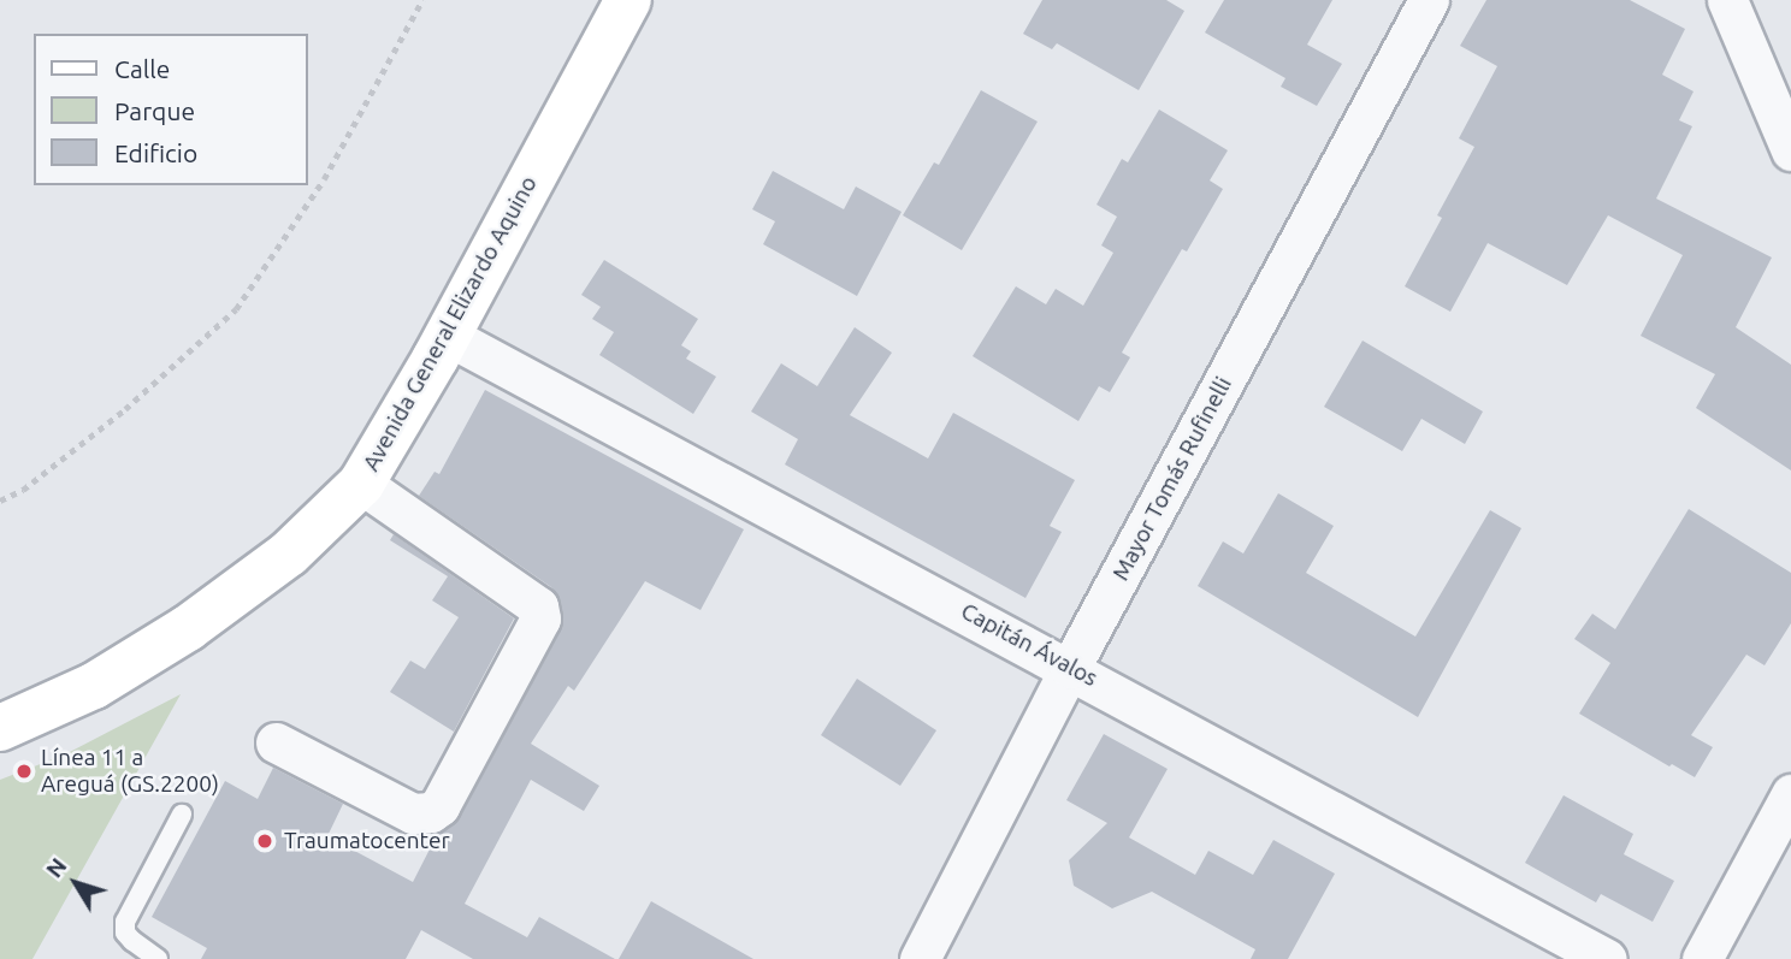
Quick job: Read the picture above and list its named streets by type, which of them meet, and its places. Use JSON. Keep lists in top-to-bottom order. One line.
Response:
{"streets":{"main road":["Avenida General Elizardo Aquino"],"street":["Mayor Tomás Rufinelli","Capitán Ávalos"]},"crossings":[["Avenida General Elizardo Aquino","Capitán Ávalos"],["Mayor Tomás Rufinelli","Capitán Ávalos"]],"places":["Línea 11 a Areguá (GS.2200)","Traumatocenter"],"legend":["Calle","Parque","Edificio"],"north":"top left"}
